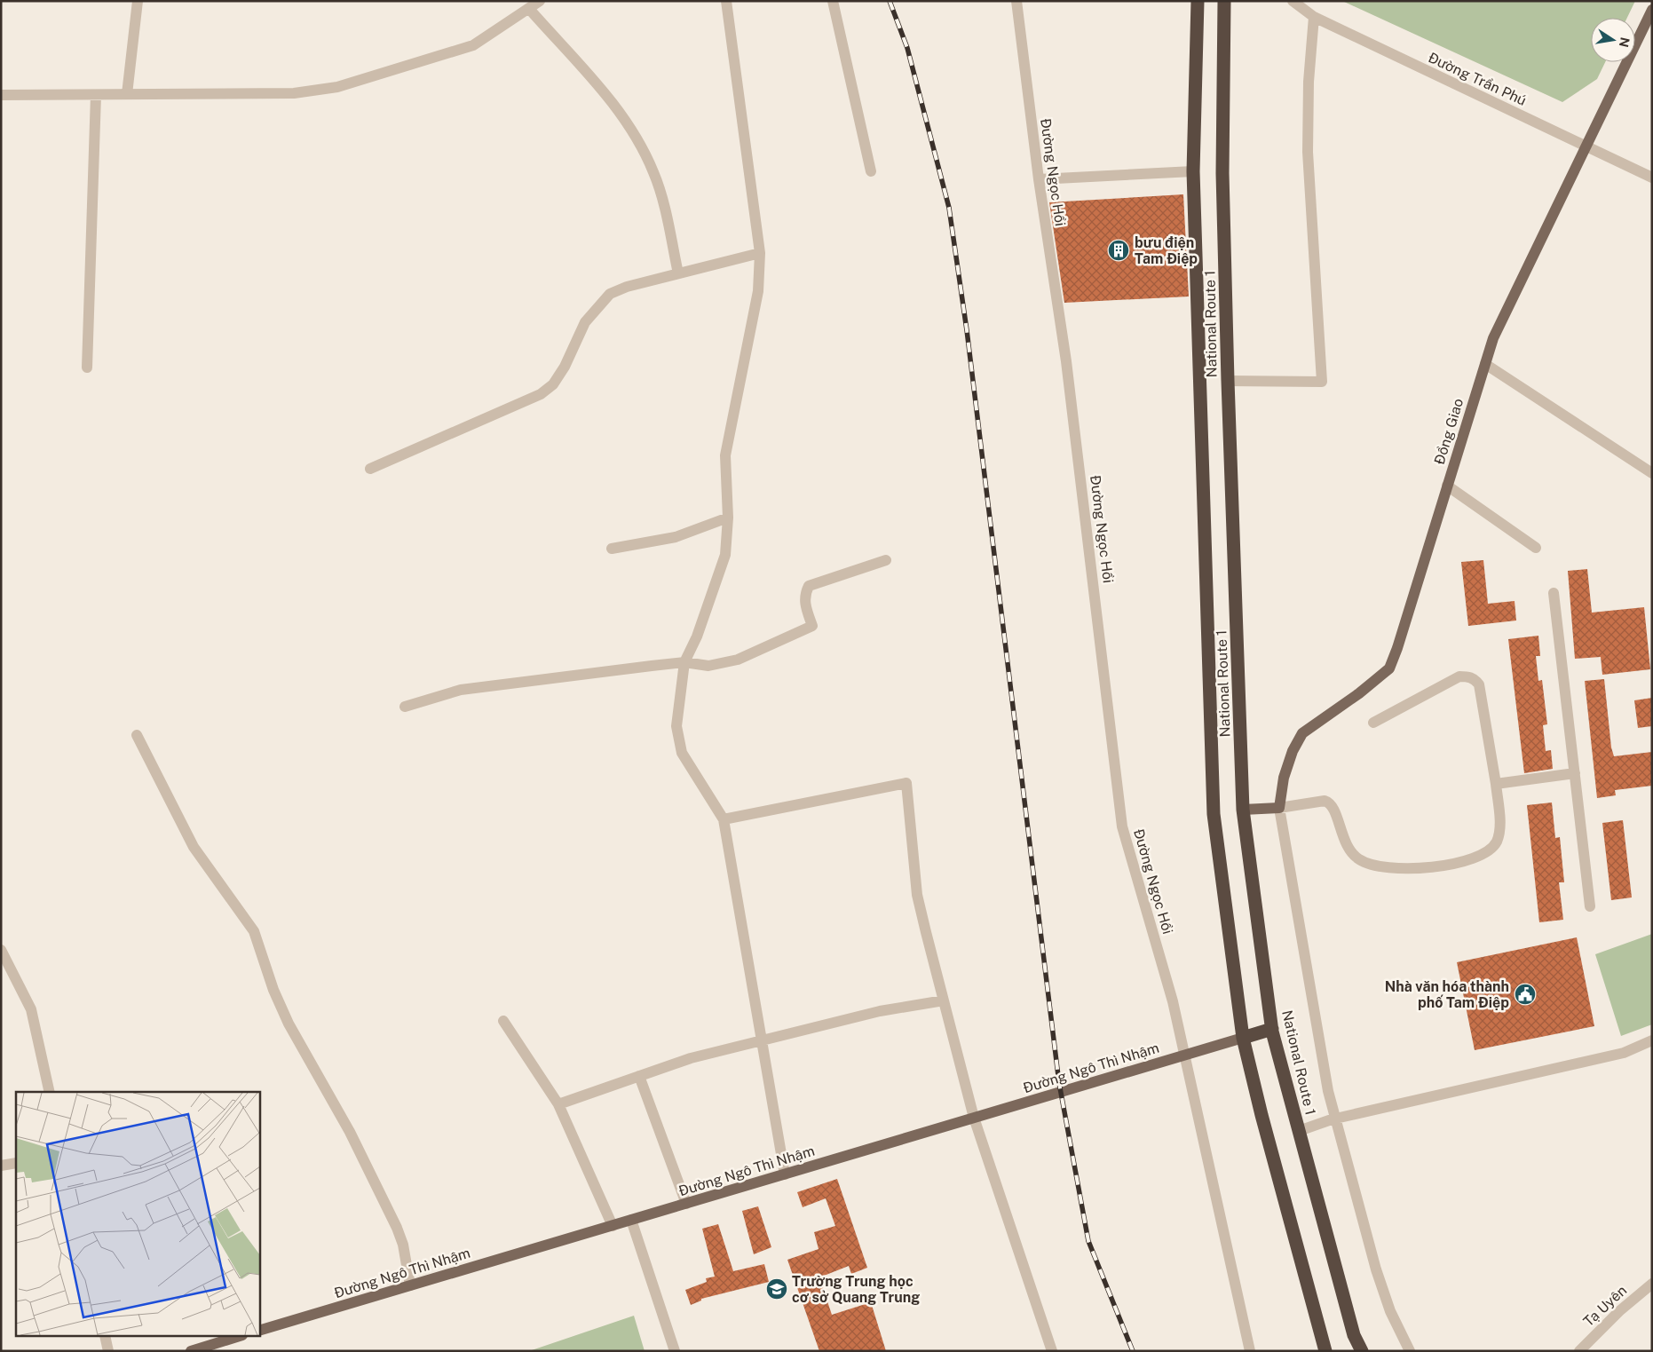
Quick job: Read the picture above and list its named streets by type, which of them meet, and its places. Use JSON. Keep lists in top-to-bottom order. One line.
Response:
{"streets":{"highway":["National Route 1"],"main road":["Đồng Giao","Đường Ngô Thì Nhậm"],"street":["Đường Trần Phú","Đường Ngọc Hồi","Tạ Uyên"]},"crossings":[["Đường Trần Phú","Đồng Giao"],["Đường Ngọc Hồi","Đường Ngô Thì Nhậm"],["National Route 1","Đường Ngô Thì Nhậm"]],"places":{"building":["bưu điện Tam Điệp"],"public building":["Nhà văn hóa thành phố Tam Điệp"],"school or university":["Trường Trung học cơ sở Quang Trung"]},"north":"right"}
